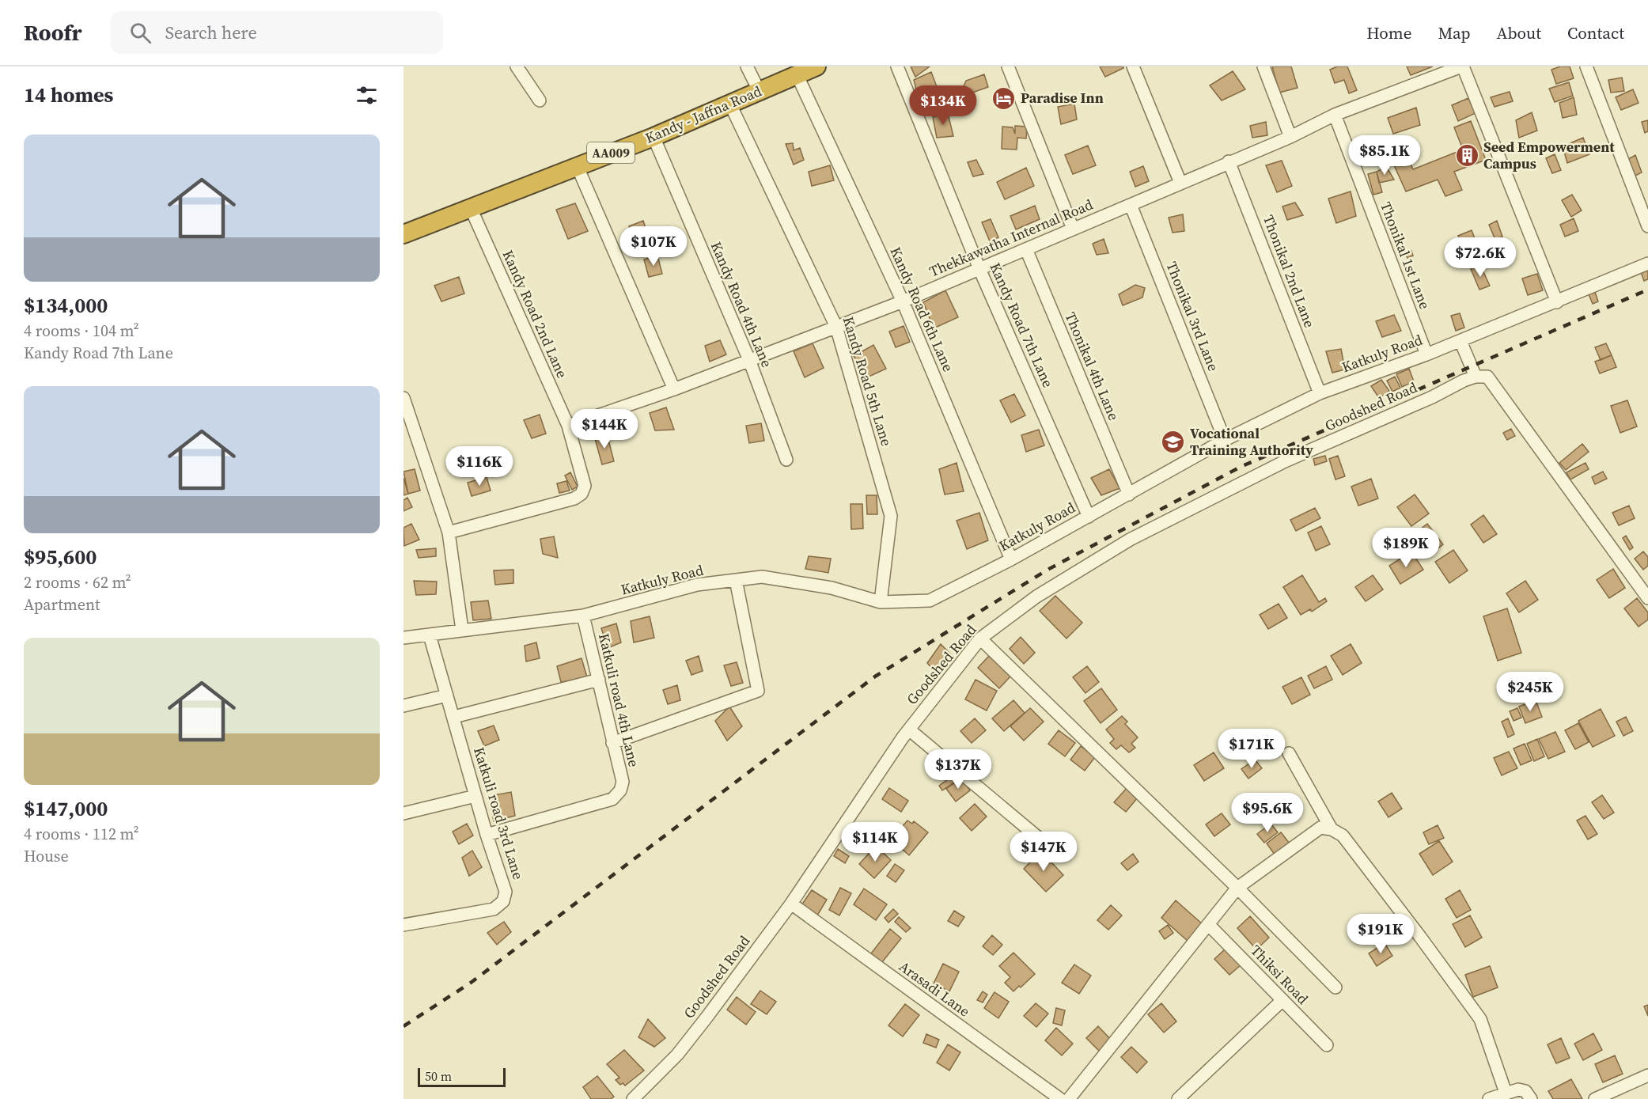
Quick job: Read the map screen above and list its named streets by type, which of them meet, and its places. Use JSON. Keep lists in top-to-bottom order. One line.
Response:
{"streets":{"highway":["Kandy - Jaffna Road","AA009"],"street":["Thekkawatha Internal Road","Thonikal 1st Lane","Thonikal 2nd Lane","Kandy Road 4th Lane","Kandy Road 6th Lane","Kandy Road 2nd Lane","Thonikal 3rd Lane","Kandy Road 7th Lane","Katkuly Road","Thonikal 4th Lane","Kandy Road 5th Lane","Goodshed Road","Katkuli road 4th Lane","Katkuli road 3rd Lane","Thiksi Road","Arasadi Lane"]},"crossings":[["Kandy - Jaffna Road","Kandy Road 4th Lane"],["Kandy - Jaffna Road","Kandy Road 6th Lane"],["Kandy - Jaffna Road","Kandy Road 2nd Lane"],["Kandy - Jaffna Road","Kandy Road 5th Lane"],["Thekkawatha Internal Road","Thonikal 1st Lane"],["Thekkawatha Internal Road","Thonikal 2nd Lane"],["Thekkawatha Internal Road","Kandy Road 4th Lane"],["Thekkawatha Internal Road","Kandy Road 6th Lane"],["Thekkawatha Internal Road","Kandy Road 2nd Lane"],["Thekkawatha Internal Road","Thonikal 3rd Lane"],["Thekkawatha Internal Road","Kandy Road 7th Lane"],["Thekkawatha Internal Road","Thonikal 4th Lane"],["Thekkawatha Internal Road","Kandy Road 5th Lane"],["Thonikal 1st Lane","Katkuly Road"],["Thonikal 2nd Lane","Katkuly Road"],["Kandy Road 6th Lane","Katkuly Road"],["Thonikal 3rd Lane","Katkuly Road"],["Kandy Road 7th Lane","Katkuly Road"],["Katkuly Road","Thonikal 4th Lane"],["Katkuly Road","Kandy Road 5th Lane"],["Katkuly Road","Katkuli road 4th Lane"],["Katkuly Road","Katkuli road 3rd Lane"],["Goodshed Road","Arasadi Lane"],["Katkuli road 4th Lane","Katkuli road 3rd Lane"]],"places":{"hotel":["Paradise Inn"],"building":["Seed Empowerment Campus"],"school or university":["Vocational Training Authority"]},"scale_bar":"50 m","page":{"header":"Roofr","search":"Search here","nav":["Home","Map","About","Contact"],"heading":"14 homes","price":["$134K","$85.1K","$107K","$72.6K","$144K","$116K","$189K","$245K","$171K","$137K","$95.6K","$114K","$147K","$191K"],"list":[{"name":"$134,000","note":"4 rooms · 104 m² · Kandy Road 7th Lane"},{"name":"$95,600","note":"2 rooms · 62 m² · Apartment"},{"name":"$147,000","note":"4 rooms · 112 m² · House"}],"scale":"50 m"}}
